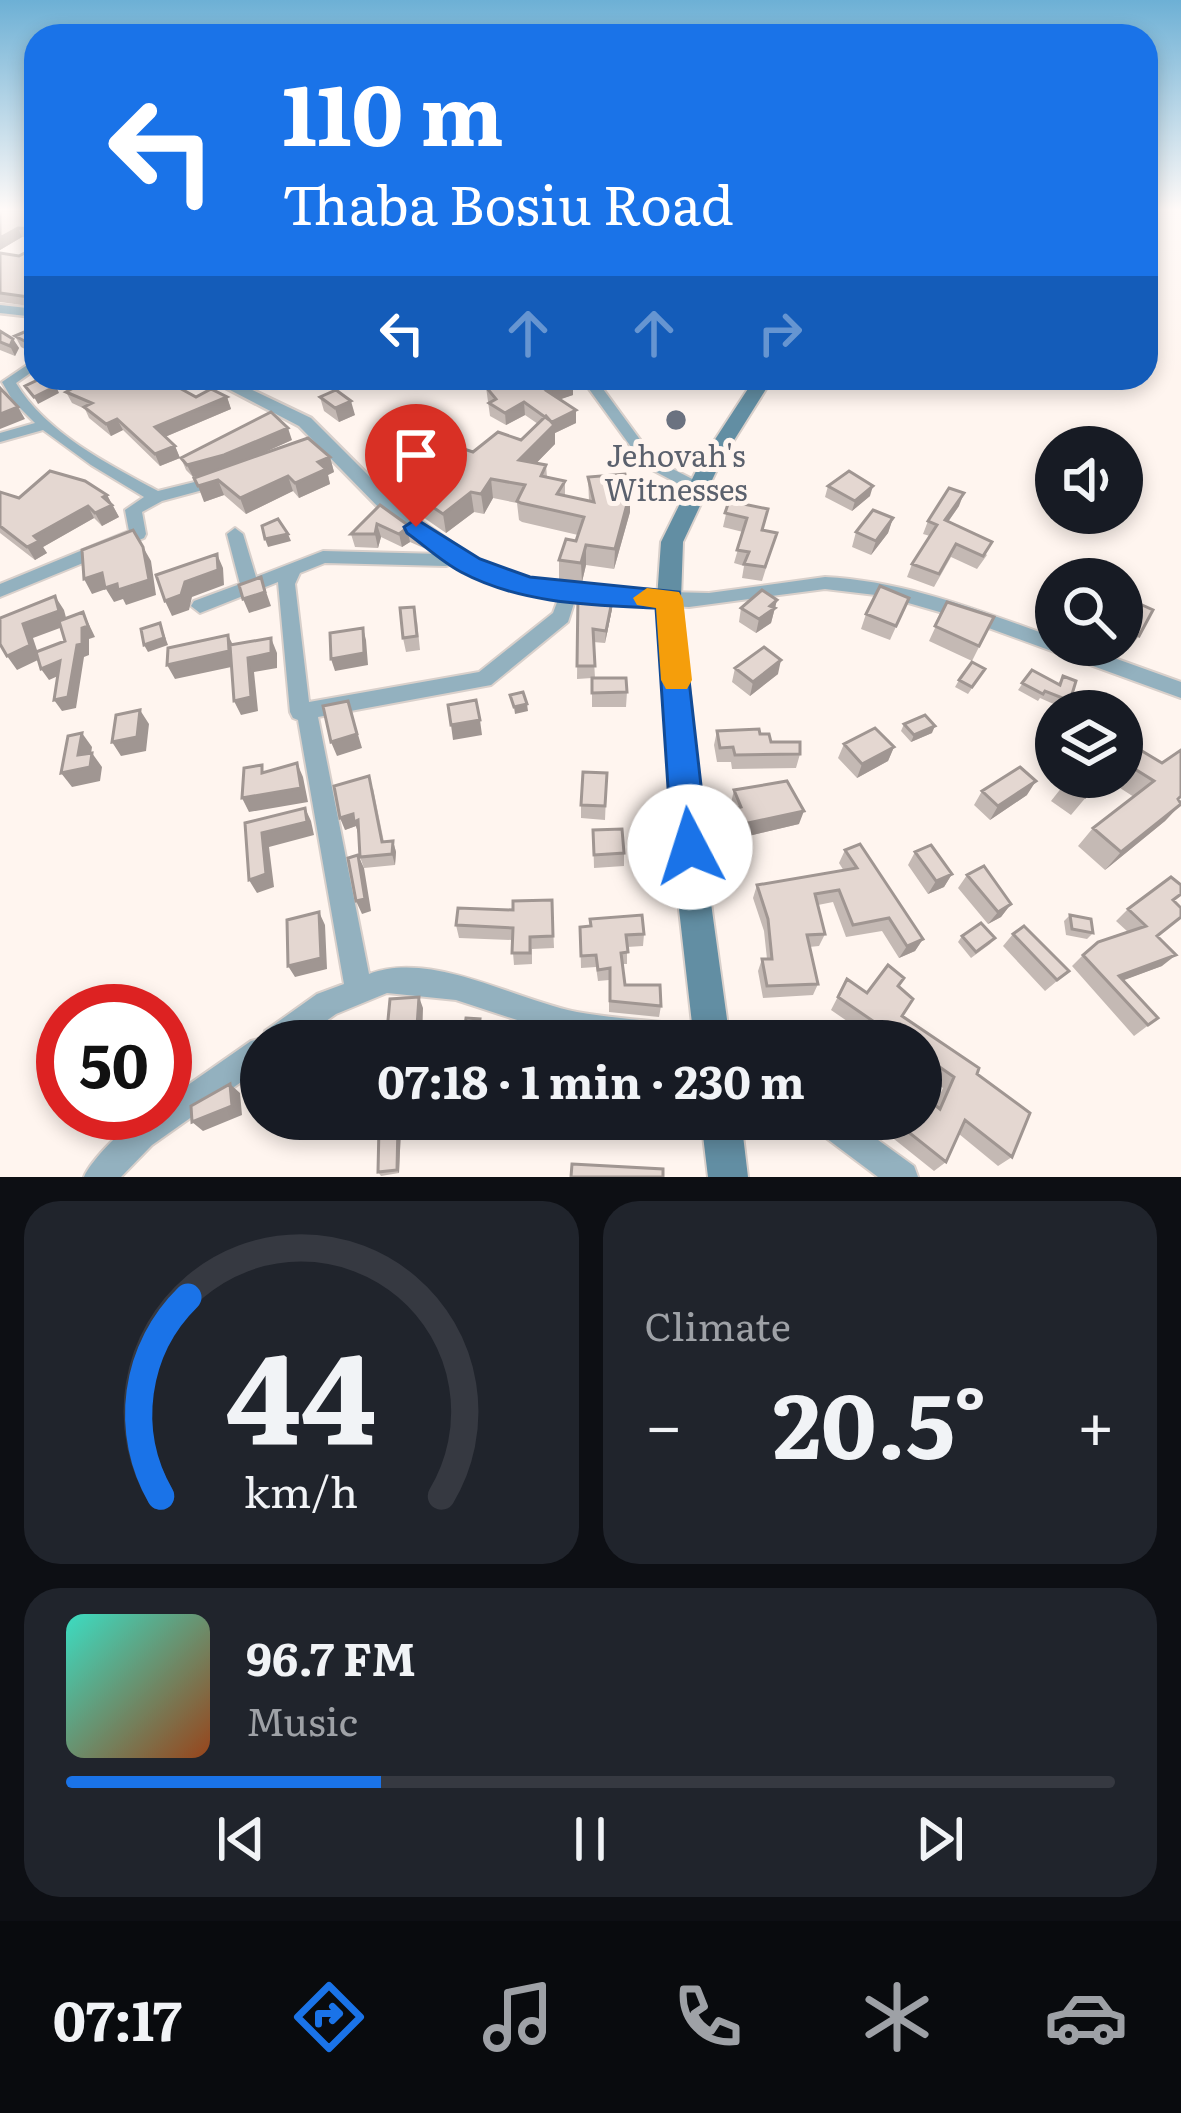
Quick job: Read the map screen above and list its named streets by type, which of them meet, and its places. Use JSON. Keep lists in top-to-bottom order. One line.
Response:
{"places":["Jehovah's Witnesses"],"page":{"turn":["110 m","Thaba Bosiu Road"],"limit":"50","trip":"07:18 · 1 min · 230 m","tile":"Climate","heat":["−","20.5°","+"],"song":["96.7 FM","Music"],"tabs":"07:17","gauge":["44","km/h"]}}
